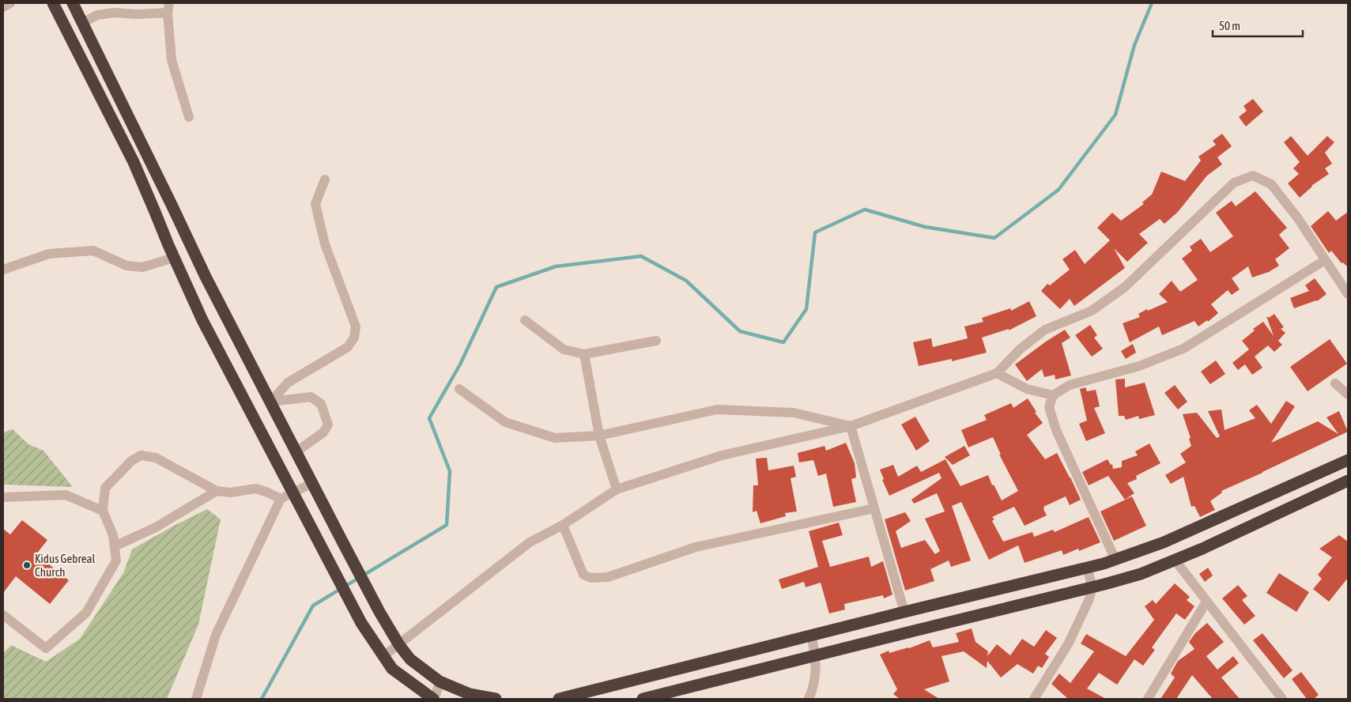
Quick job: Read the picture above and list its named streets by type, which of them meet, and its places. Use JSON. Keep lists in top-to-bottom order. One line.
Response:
{"places":["Kidus Gebreal Church"],"scale_bar":"50 m"}
